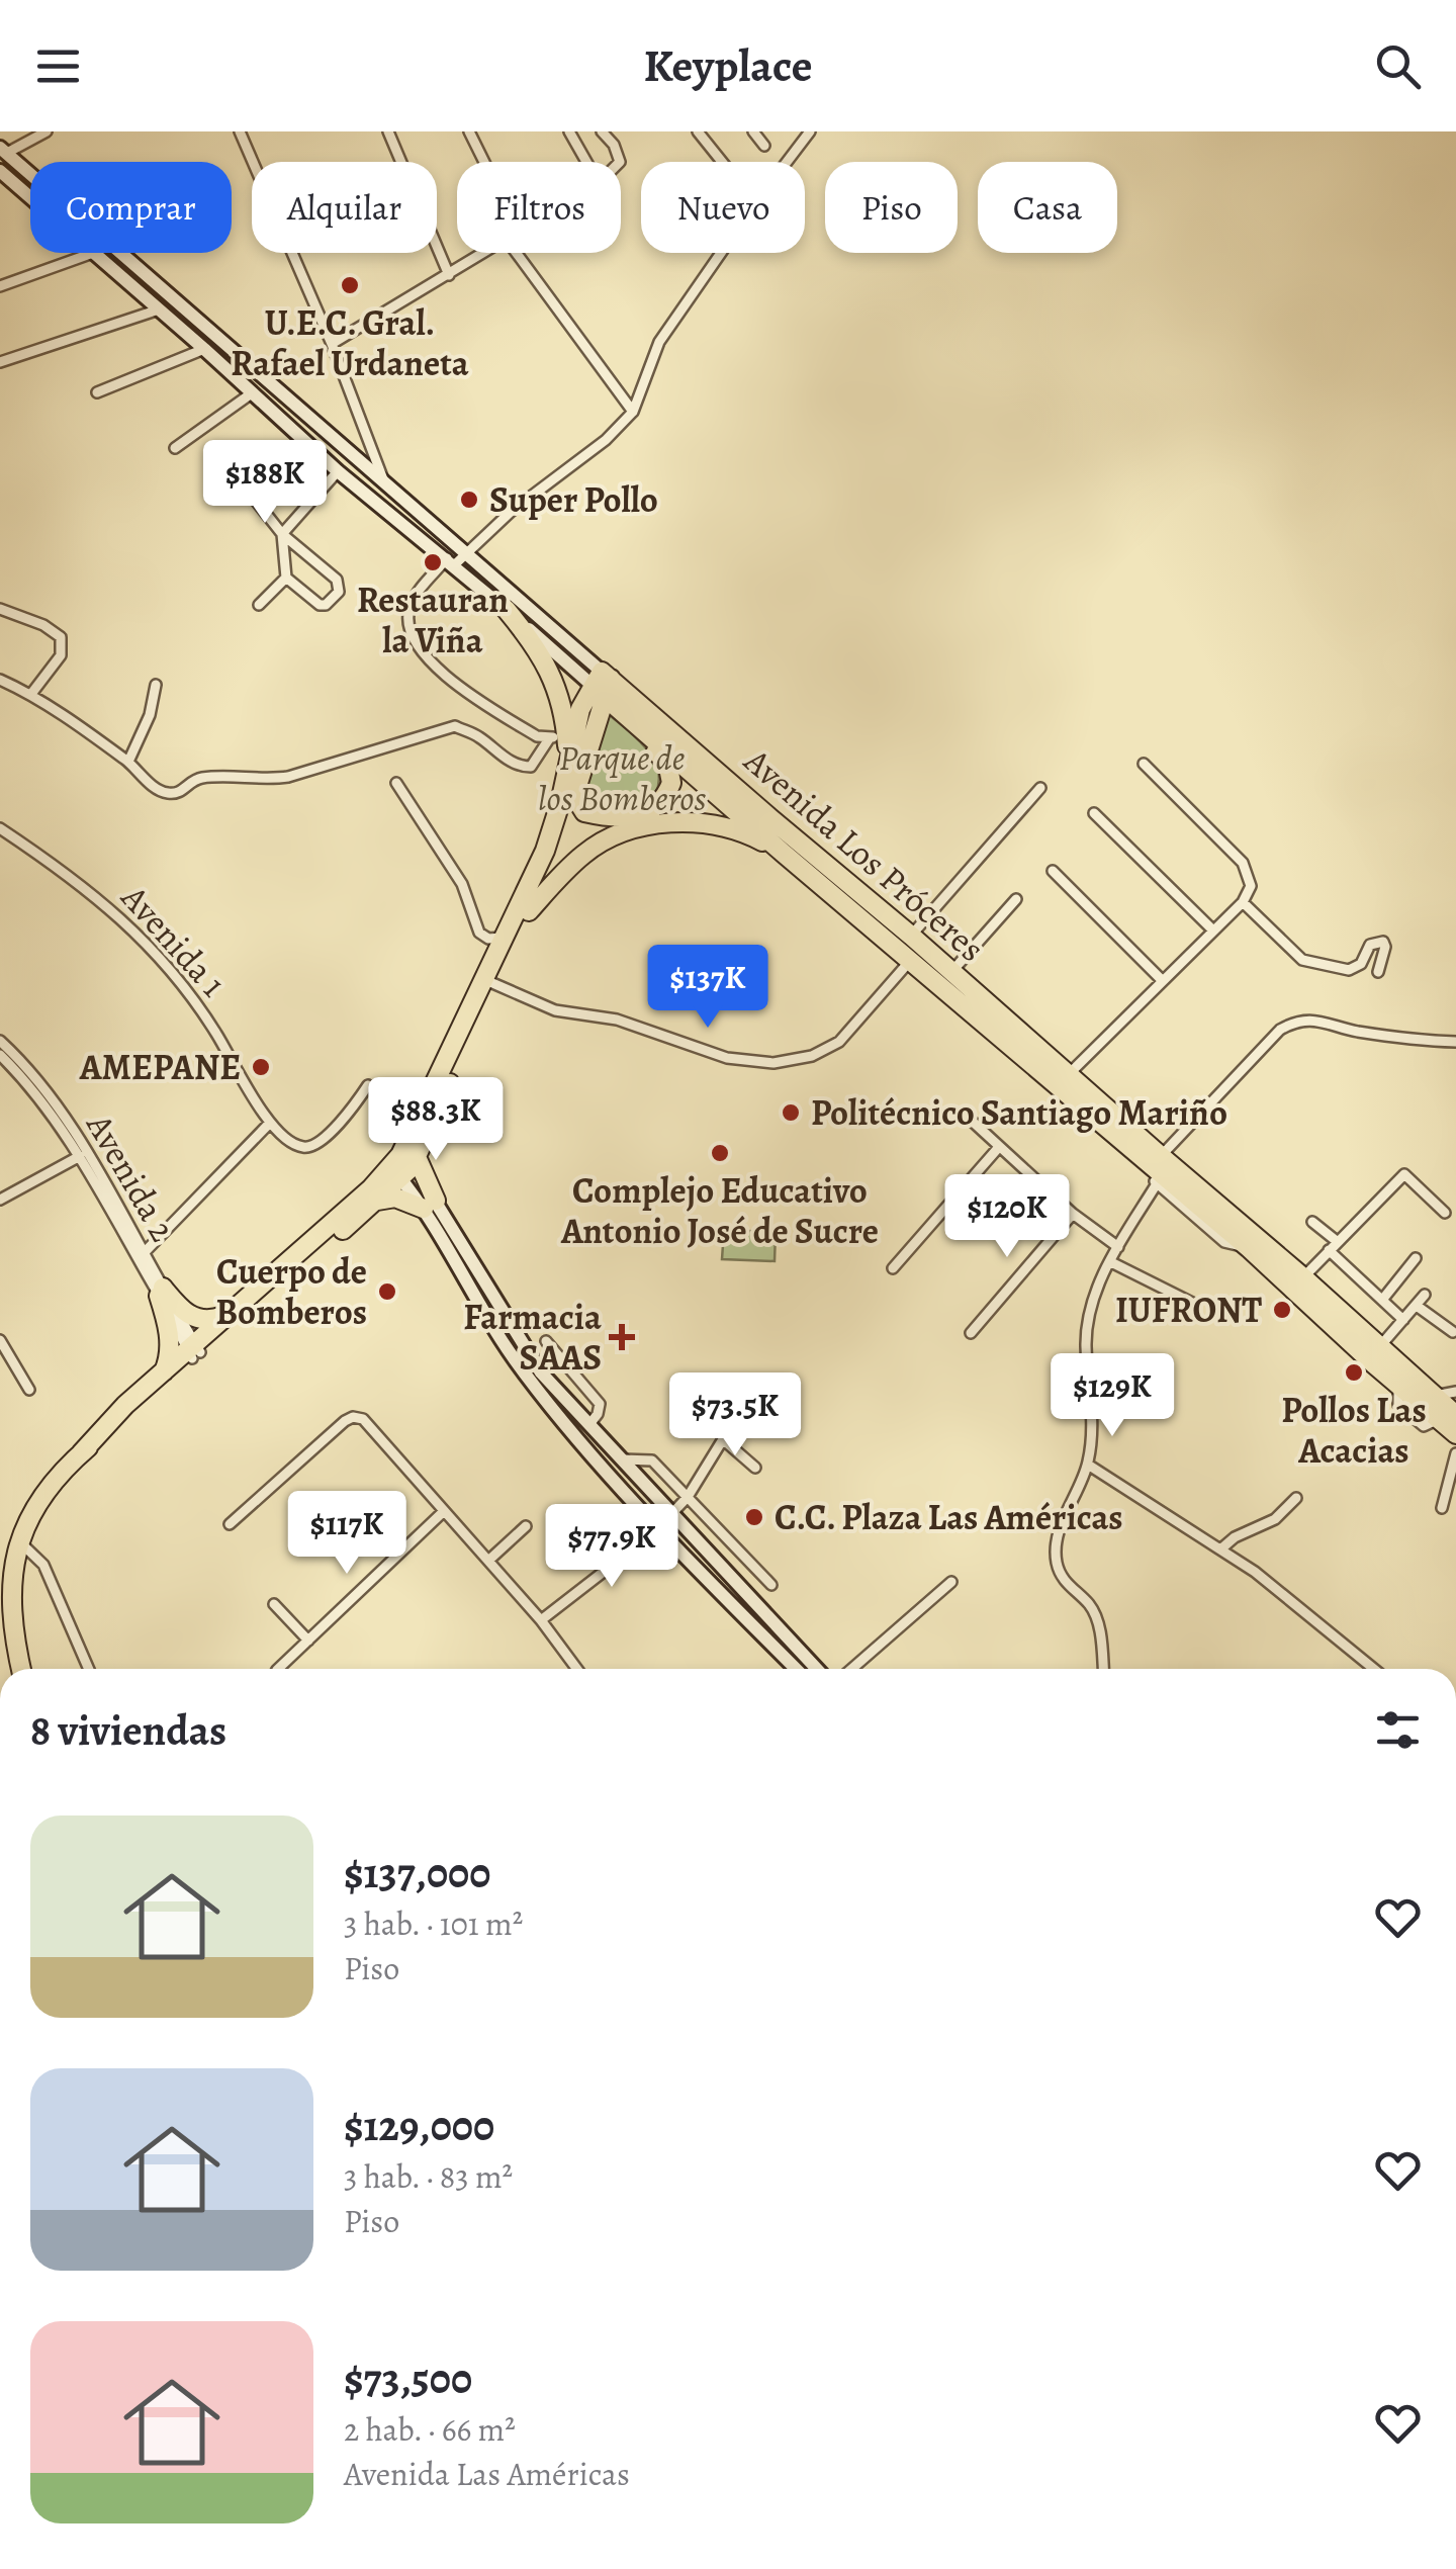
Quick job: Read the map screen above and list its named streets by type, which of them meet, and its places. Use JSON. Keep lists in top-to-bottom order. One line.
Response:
{"streets":{"highway":["Avenida Los Próceres"],"street":["Avenida 1","Avenida 2"]},"parks":["Parque de los Bomberos"],"places":{"other":["U.E.C. Gral. Rafael Urdaneta","Super Pollo","Restauran la Viña","AMEPANE","Politécnico Santiago Mariño","Complejo Educativo Antonio José de Sucre","Cuerpo de Bomberos","IUFRONT","Pollos Las Acacias","C.C. Plaza Las Américas"],"health":["Farmacia SAAS"]},"page":{"header":"Keyplace","chip":["Comprar","Alquilar","Filtros","Nuevo","Piso","Casa"],"price":["$188K","$137K","$88.3K","$120K","$129K","$73.5K","$117K","$77.9K"],"heading":"8 viviendas","list":[{"name":"$137,000","note":"3 hab. · 101 m² · Piso"},{"name":"$129,000","note":"3 hab. · 83 m² · Piso"},{"name":"$73,500","note":"2 hab. · 66 m² · Avenida Las Américas"}]}}
